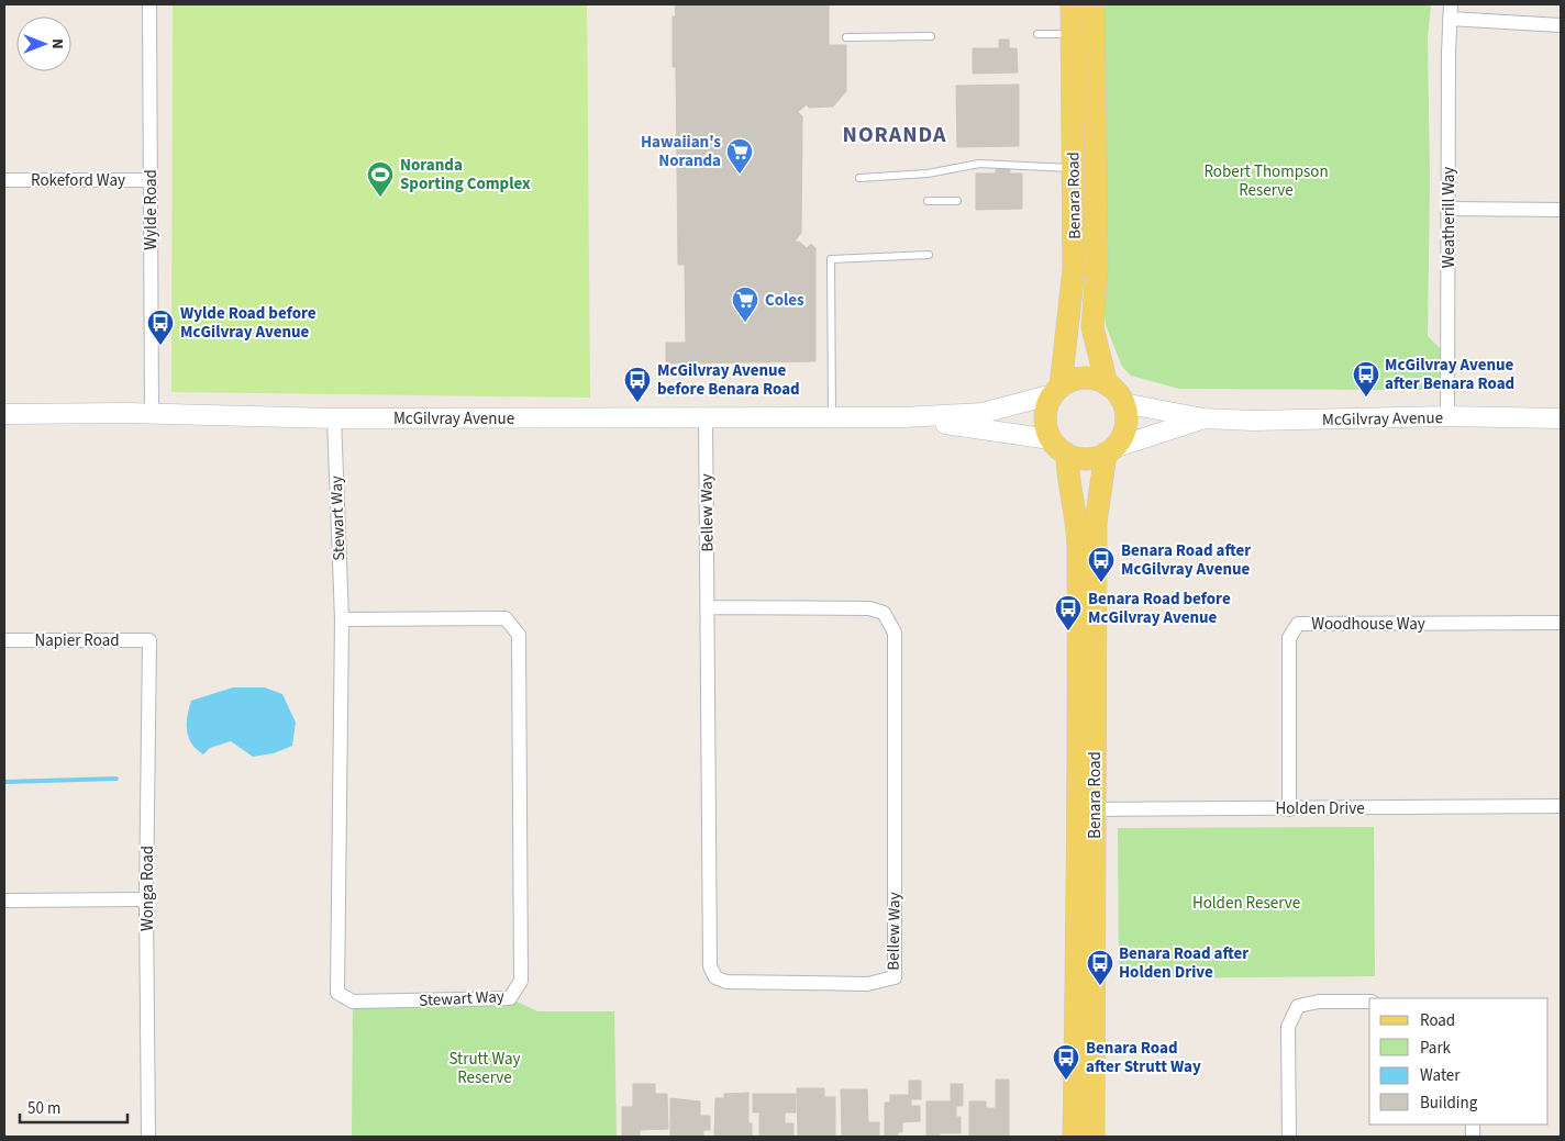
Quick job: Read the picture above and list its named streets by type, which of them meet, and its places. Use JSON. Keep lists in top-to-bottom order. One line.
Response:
{"streets":{"main road":["Benara Road","McGilvray Avenue"],"street":["Rokeford Way","Wylde Road","Weatherill Way","Bellew Way","Stewart Way","Woodhouse Way","Napier Road","Holden Drive","Wonga Road"]},"crossings":[["Rokeford Way","Wylde Road"],["Benara Road","McGilvray Avenue"],["Benara Road","Holden Drive"],["Wylde Road","McGilvray Avenue"],["Weatherill Way","McGilvray Avenue"],["McGilvray Avenue","Bellew Way"],["McGilvray Avenue","Stewart Way"],["Woodhouse Way","Holden Drive"],["Napier Road","Wonga Road"]],"districts":["NORANDA"],"parks":["Robert Thompson Reserve","Holden Reserve","Strutt Way Reserve"],"places":{"supermarket":["Hawaiian's Noranda","Coles"],"sports":["Noranda Sporting Complex"],"bus stop":["Wylde Road before McGilvray Avenue","McGilvray Avenue after Benara Road","McGilvray Avenue before Benara Road","Benara Road after McGilvray Avenue","Benara Road before McGilvray Avenue","Benara Road after Holden Drive","Benara Road after Strutt Way"]},"legend":["Road","Park","Water","Building"],"scale_bar":"50 m","north":"right"}
